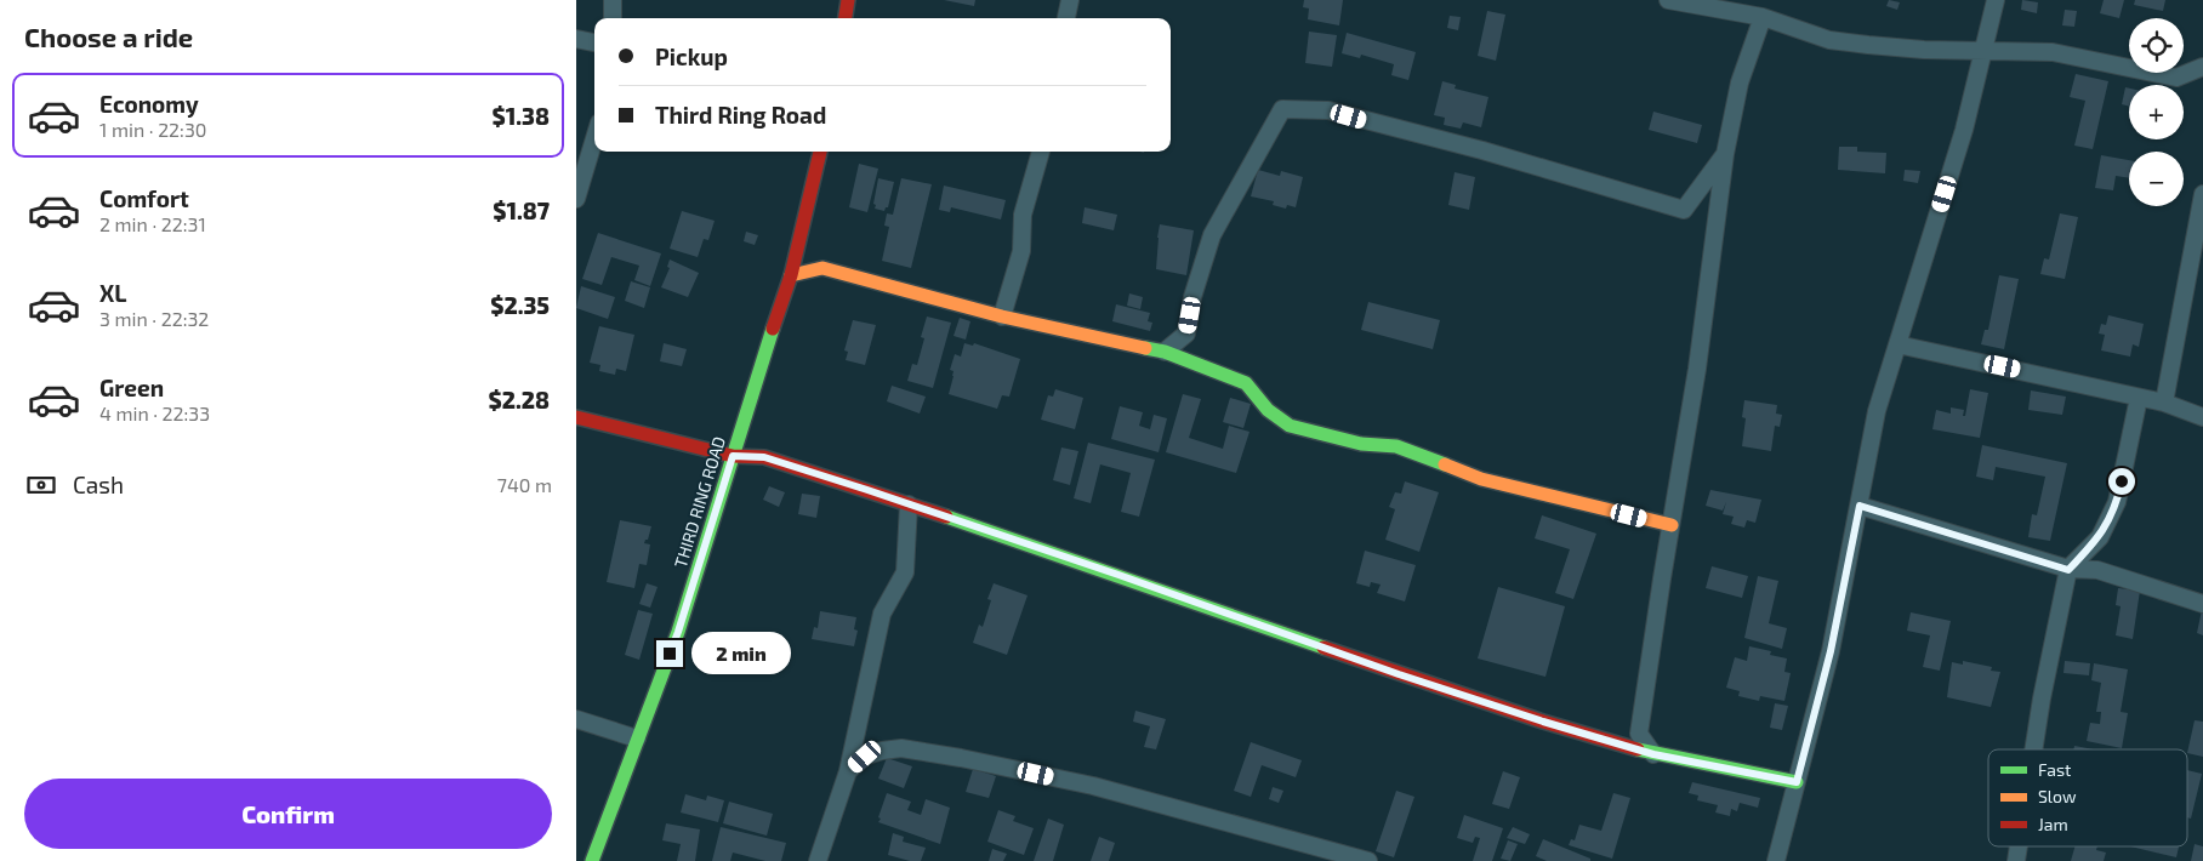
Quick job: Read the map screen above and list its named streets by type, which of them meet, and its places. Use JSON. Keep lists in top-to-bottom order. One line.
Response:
{"streets":{"street":["THIRD RING ROAD"]},"legend":["Fast","Slow","Jam"],"page":{"heading":"Choose a ride","map_buttons":["+","−"],"banner":["Pickup","Third Ring Road"],"list":[{"name":"Economy","note":"1 min · 22:30","value":"$1.38"},{"name":"Comfort","note":"2 min · 22:31","value":"$1.87"},{"name":"XL","note":"3 min · 22:32","value":"$2.35"},{"name":"Green","note":"4 min · 22:33","value":"$2.28"}],"pay":["Cash","740 m"],"bubble":"2 min","buttons":"Confirm"}}
